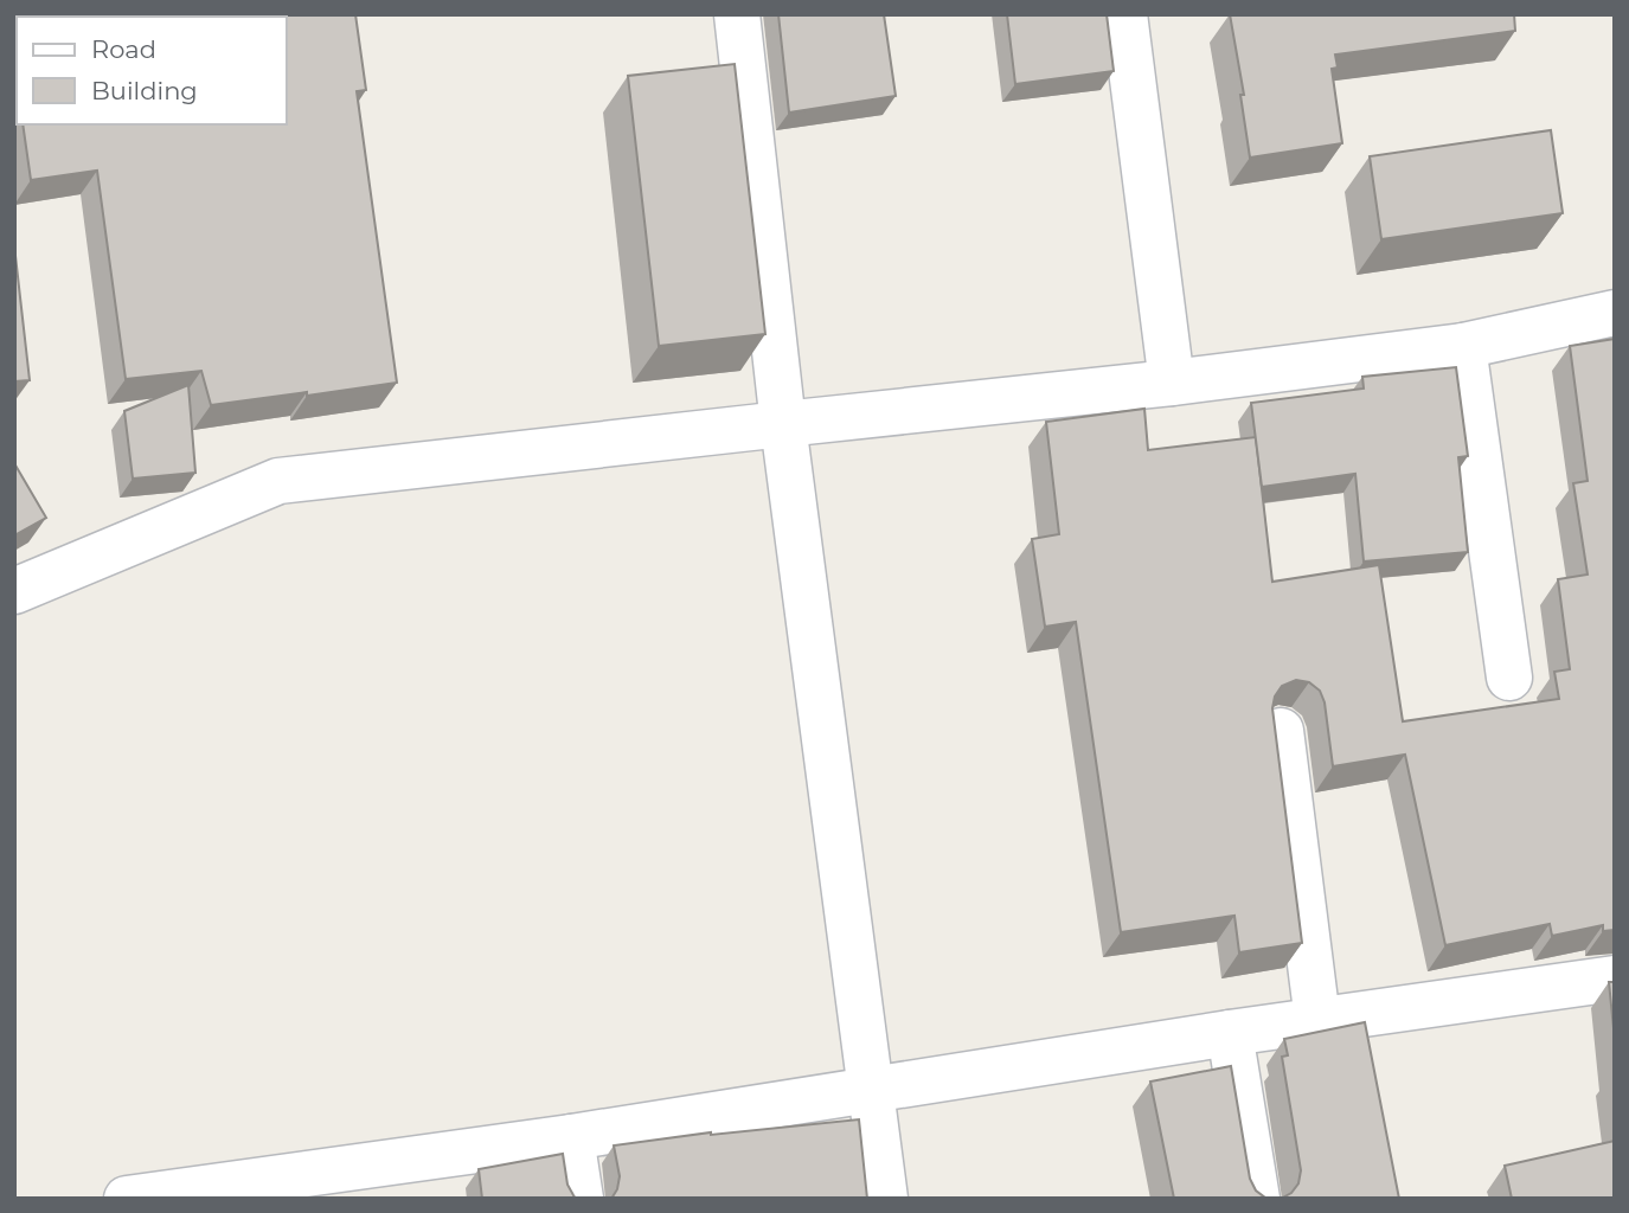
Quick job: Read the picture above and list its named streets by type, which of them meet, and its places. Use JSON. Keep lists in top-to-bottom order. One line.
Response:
{"legend":["Road","Building"]}
